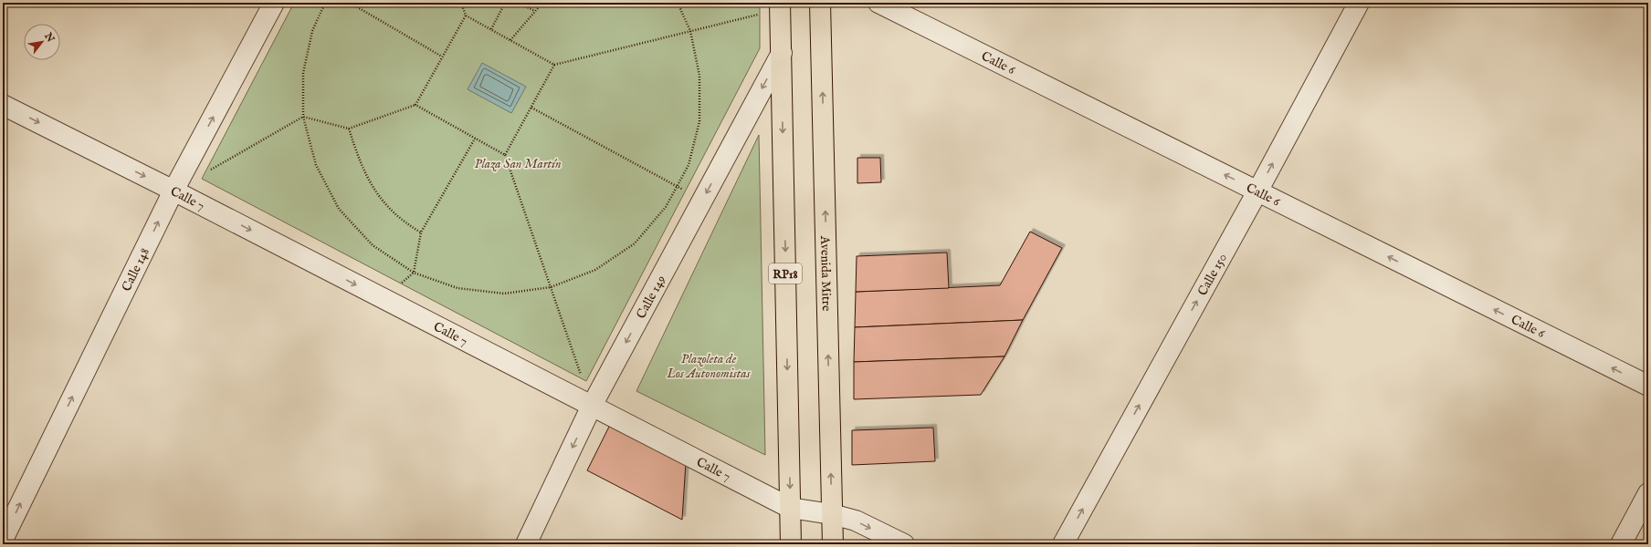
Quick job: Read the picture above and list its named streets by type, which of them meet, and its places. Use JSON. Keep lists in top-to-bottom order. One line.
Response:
{"streets":{"main road":["RP18","Avenida Mitre"],"street":["Calle 6","Calle 7","Calle 148","Calle 150","Calle 149"]},"crossings":[["Calle 6","Calle 150"],["Calle 7","Calle 148"],["Calle 7","RP18"],["Calle 7","Avenida Mitre"],["Calle 7","Calle 149"],["RP18","Calle 149"]],"one_way":["Calle 6","Calle 7","Calle 148","Calle 150","Calle 149"],"parks":["Plaza San Martín","Plazoleta de Los Autonomistas"],"north":"top right"}
